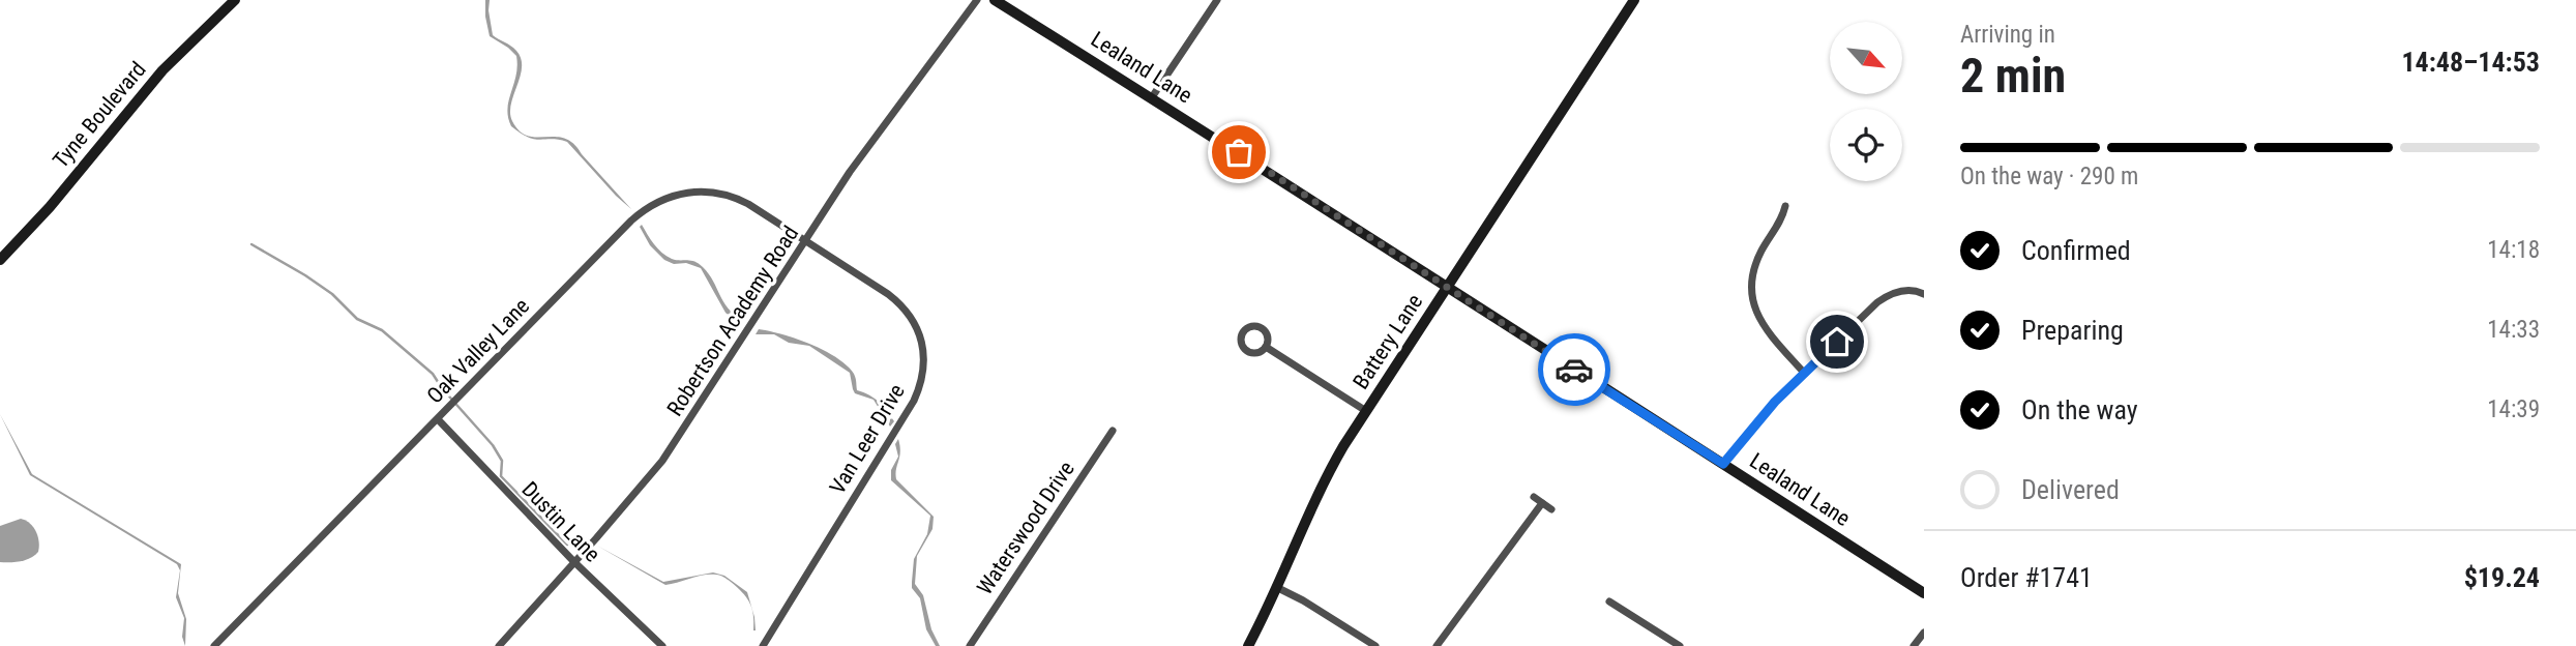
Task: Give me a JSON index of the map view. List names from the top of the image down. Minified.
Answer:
{"streets":{"street":["Lealand Lane","Tyne Boulevard","Robertson Academy Road","Battery Lane","Oak Valley Lane","Van Leer Drive","Dustin Lane","Waterswood Drive"]},"crossings":[["Lealand Lane","Battery Lane"],["Robertson Academy Road","Oak Valley Lane"],["Robertson Academy Road","Van Leer Drive"],["Robertson Academy Road","Dustin Lane"],["Oak Valley Lane","Van Leer Drive"],["Oak Valley Lane","Dustin Lane"]],"north":"bottom right","page":{"heading":["2 min","Arriving in","14:48–14:53"],"panel":["Order #1741","$19.24"],"bar":"On the way · 290 m","list":[["Confirmed","14:18"],["Preparing","14:33"],["On the way","14:39"],"Delivered"]}}
